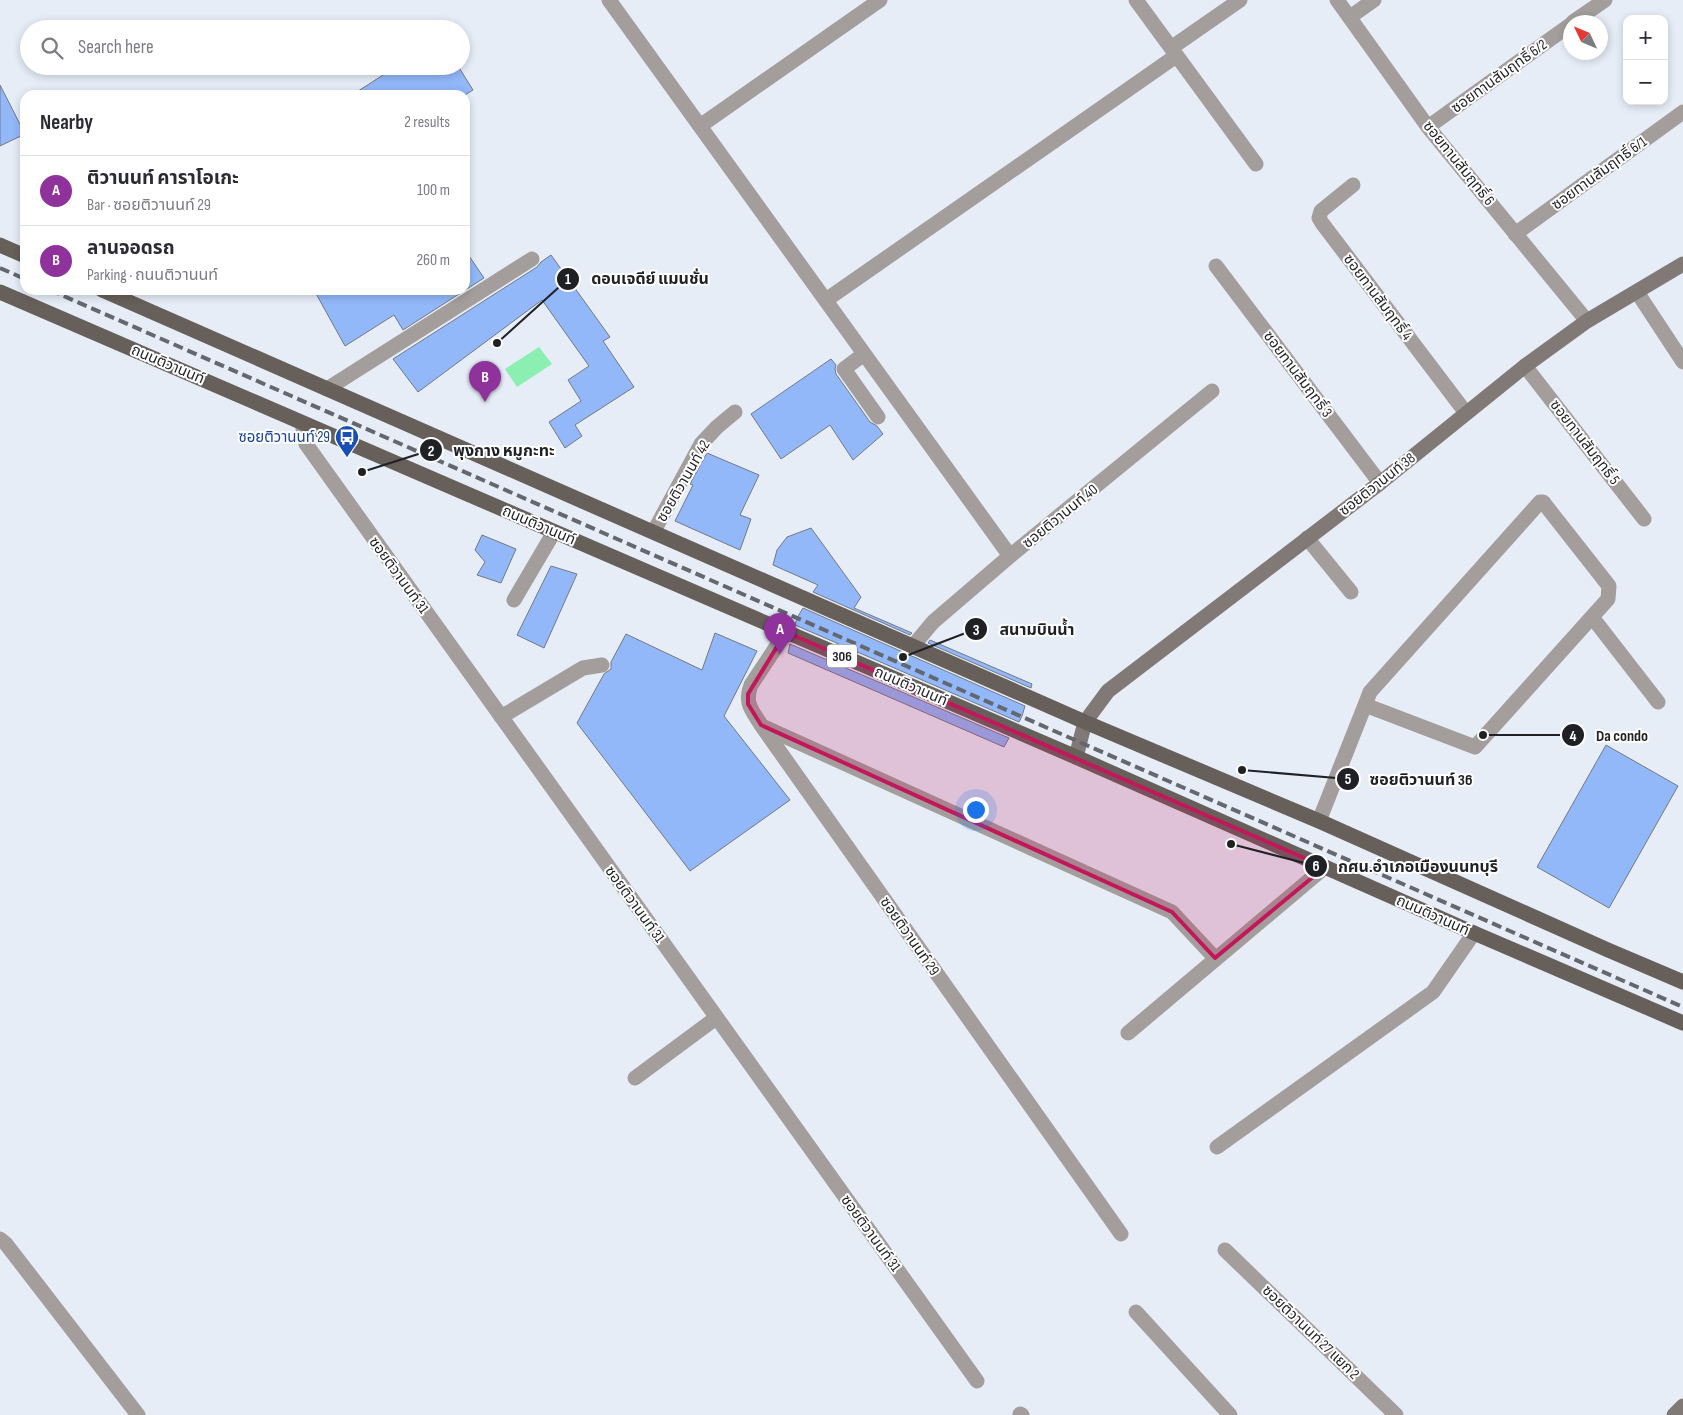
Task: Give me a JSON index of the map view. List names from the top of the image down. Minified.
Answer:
{"streets":{"main road":["ถนนติวานนท์","306"],"street":["ซอยทานสัมฤทธิ์ 6/2","ซอยทานสัมฤทธิ์ 6","ซอยทานสัมฤทธิ์ 6/1","ซอยทานสัมฤทธิ์ 4","ซอยทานสัมฤทธิ์ 3","ซอยทานสัมฤทธิ์ 5","ซอยติวานนท์ 42","ซอยติวานนท์ 38","ซอยติวานนท์ 40","ซอยติวานนท์ 31","ซอยติวานนท์ 29","ซอยติวานนท์ 27 แยก 2"]},"crossings":[["ซอยทานสัมฤทธิ์ 6/2","ซอยทานสัมฤทธิ์ 6"],["ซอยทานสัมฤทธิ์ 6","ซอยทานสัมฤทธิ์ 6/1"],["ซอยทานสัมฤทธิ์ 6","ซอยติวานนท์ 38"],["ซอยทานสัมฤทธิ์ 4","ซอยติวานนท์ 38"],["ถนนติวานนท์","ซอยติวานนท์ 38"],["ถนนติวานนท์","ซอยติวานนท์ 31"],["ถนนติวานนท์","ซอยติวานนท์ 29"],["ซอยทานสัมฤทธิ์ 3","ซอยติวานนท์ 38"],["ซอยทานสัมฤทธิ์ 5","ซอยติวานนท์ 38"],["ซอยติวานนท์ 42","306"],["ซอยติวานนท์ 38","306"],["ซอยติวานนท์ 40","306"]],"places":{"other":["ดอนเจดีย์ แมนชั่น","พุงกาง หมูกะทะ","สนามบินน้ำ","Da condo","ซอยติวานนท์ 36","กศน.อำเภอเมืองนนทบุรี"],"bus stop":["ซอยติวานนท์ 29"]},"north":"top left","page":{"map_buttons":["+","−"],"search":"Search here","heading":["Nearby","2 results"],"list":[{"mark":"A","name":"ติวานนท์ คาราโอเกะ","note":"Bar · ซอยติวานนท์ 29","value":"100 m"},{"mark":"B","name":"ลานจอดรถ","note":"Parking · ถนนติวานนท์","value":"260 m"}],"pins":["B","A"]}}
